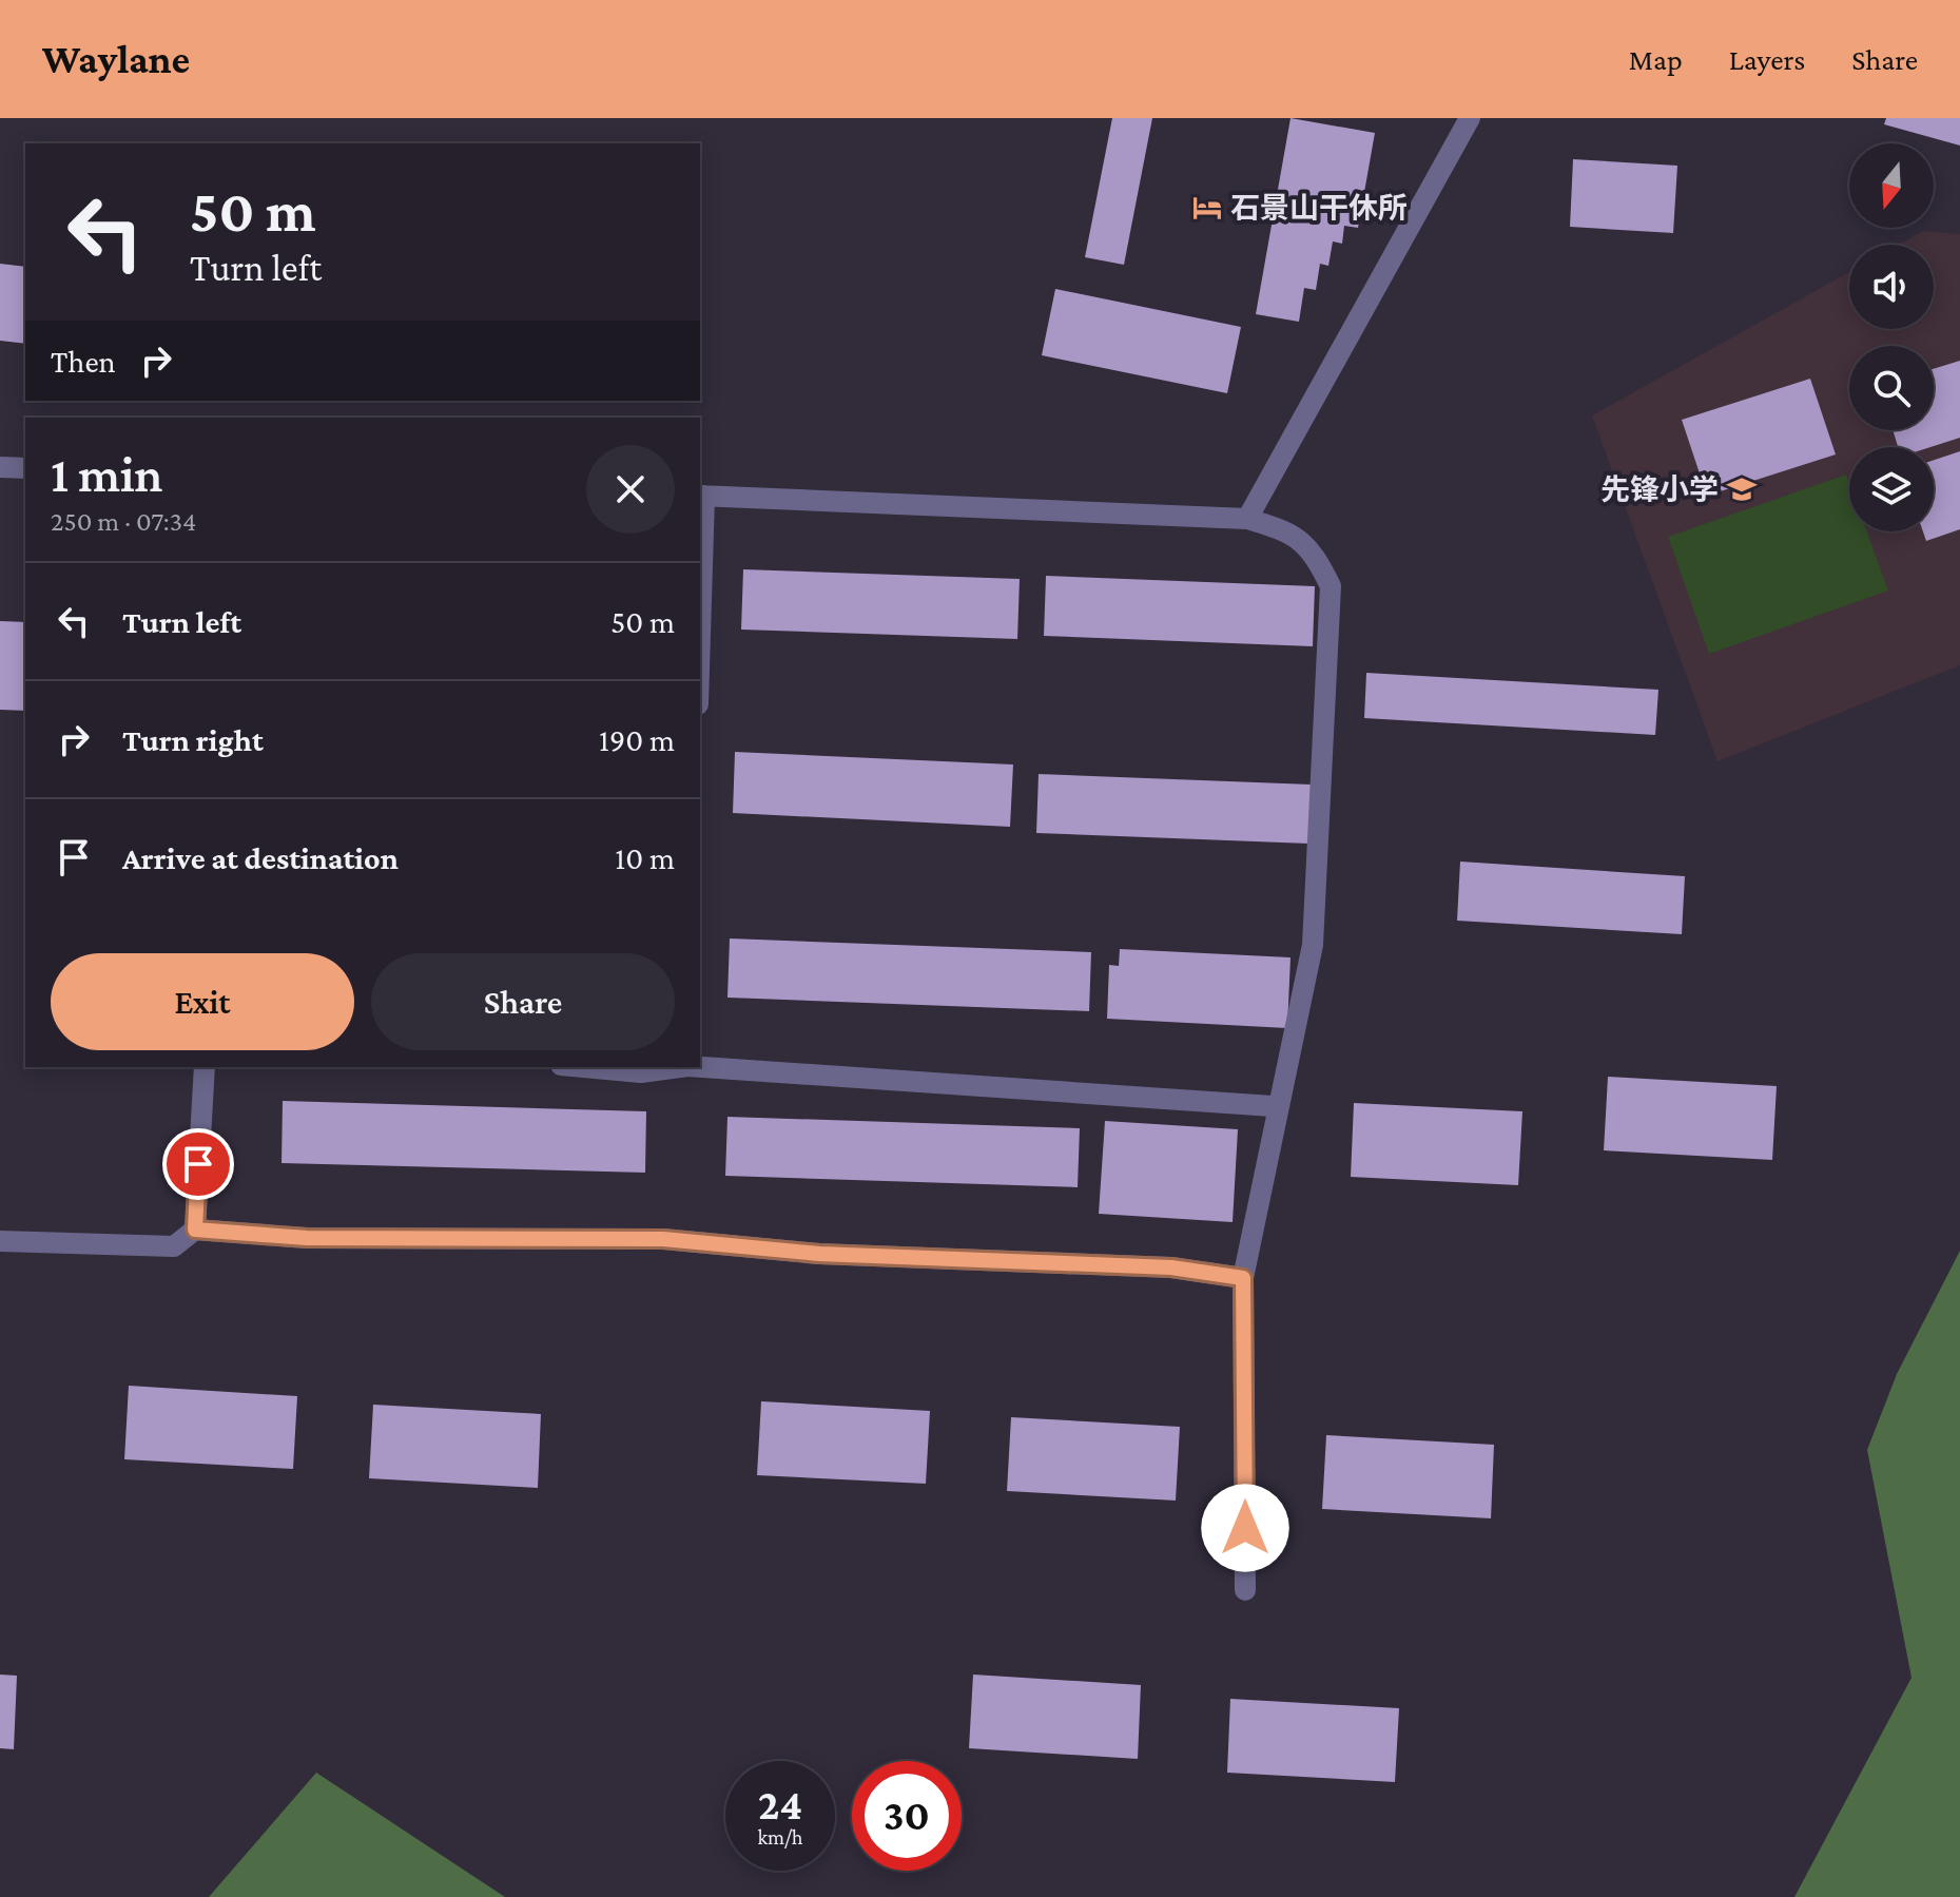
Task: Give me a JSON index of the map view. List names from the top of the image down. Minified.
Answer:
{"places":{"hotel":["石景山干休所"],"school or university":["先锋小学"]},"north":"bottom","page":{"header":"Waylane","nav":["Map","Layers","Share"],"turn":["50 m","Turn left"],"then":"Then","heading":["1 min","250 m · 07:34"],"list":[{"name":"Turn left","value":"50 m"},{"name":"Turn right","value":"190 m"},{"name":"Arrive at destination","value":"10 m"}],"buttons":["Exit","Share"],"speed":"24 km/h","limit":"30"}}
